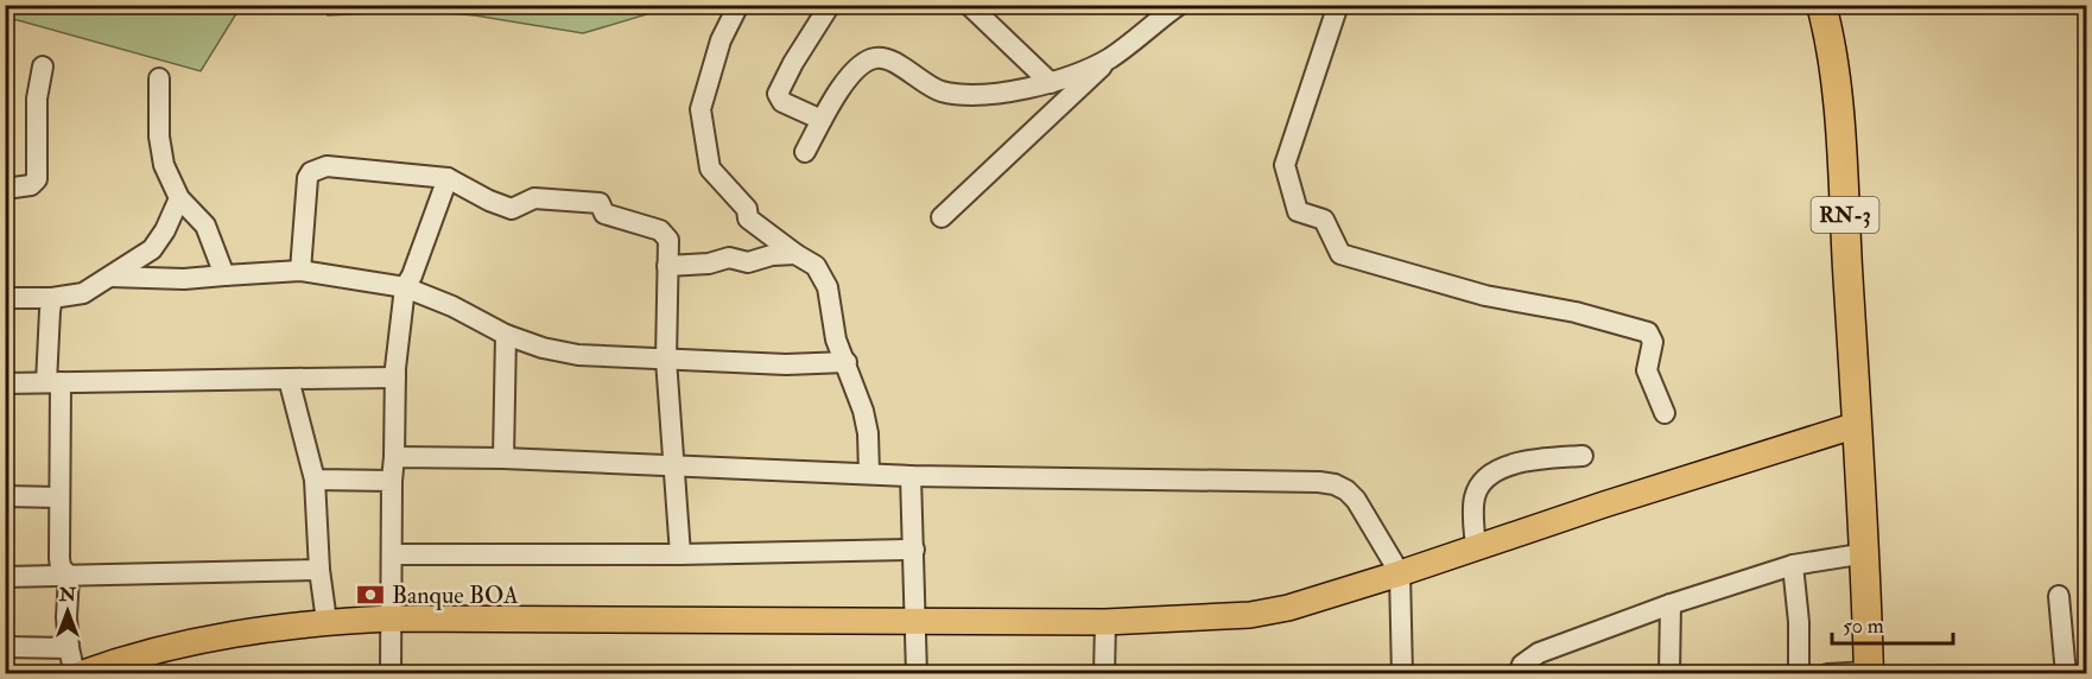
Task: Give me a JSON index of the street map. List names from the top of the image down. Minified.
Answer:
{"streets":{"highway":["RN-3"]},"places":{"bank":["Banque BOA"]},"scale_bar":"50 m","north":"top"}
